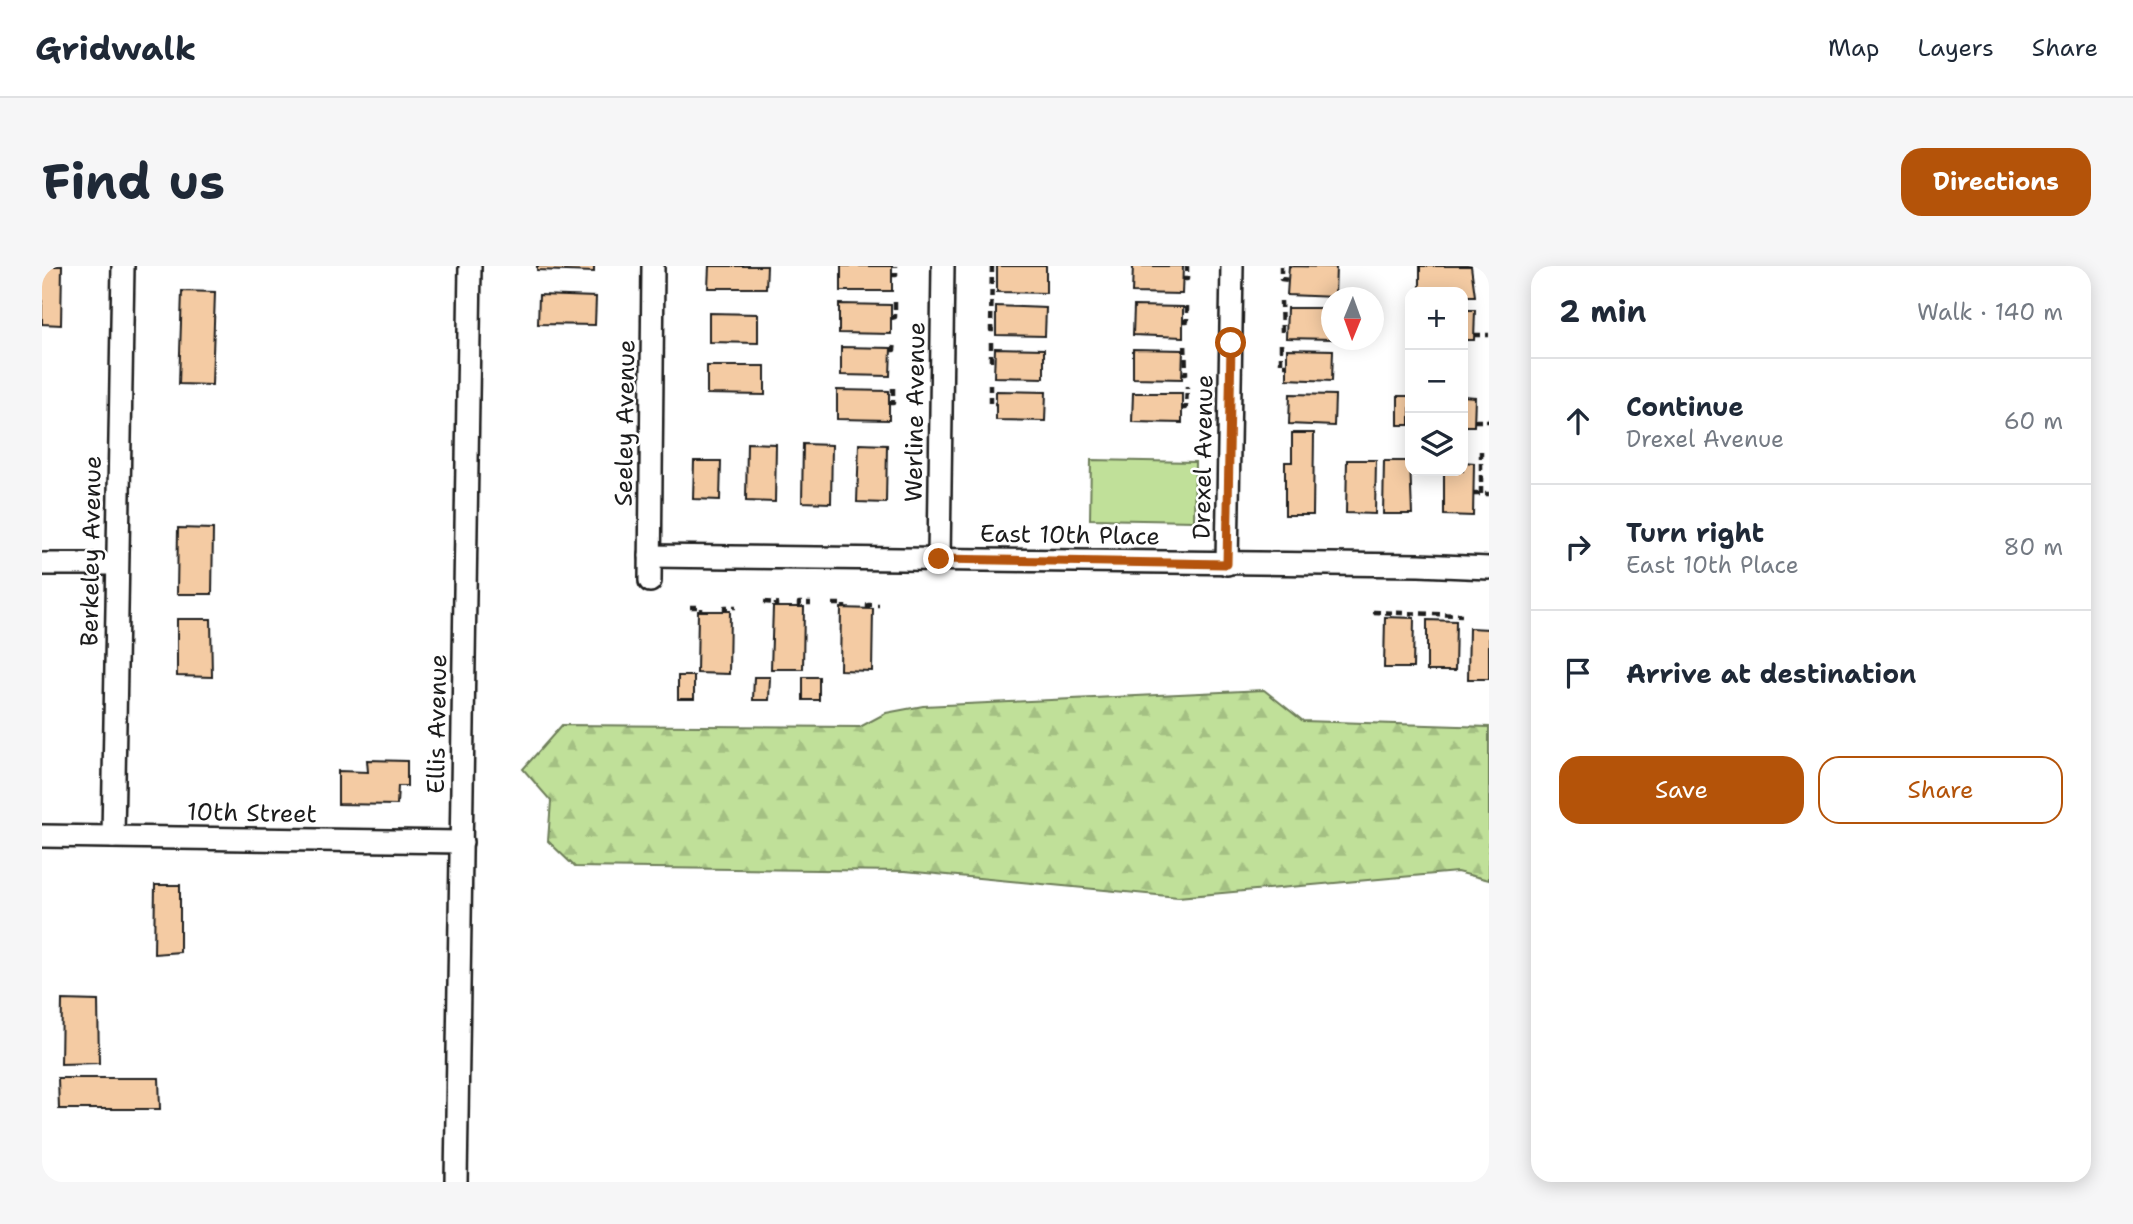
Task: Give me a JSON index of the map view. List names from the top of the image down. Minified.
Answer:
{"streets":{"street":["Werline Avenue","Seeley Avenue","Drexel Avenue","East 10th Place","Berkeley Avenue","Ellis Avenue","10th Street"]},"crossings":[["Werline Avenue","East 10th Place"],["Seeley Avenue","East 10th Place"],["Drexel Avenue","East 10th Place"],["Berkeley Avenue","10th Street"],["Ellis Avenue","10th Street"]],"north":"bottom","page":{"header":"Gridwalk","nav":["Map","Layers","Share"],"buttons":["Directions",["Save","Share"]],"title":"Find us","heading":["2 min","Walk · 140 m"],"map_buttons":["+","−"],"list":[["Continue","Drexel Avenue","60 m"],["Turn right","East 10th Place","80 m"],"Arrive at destination"]}}
